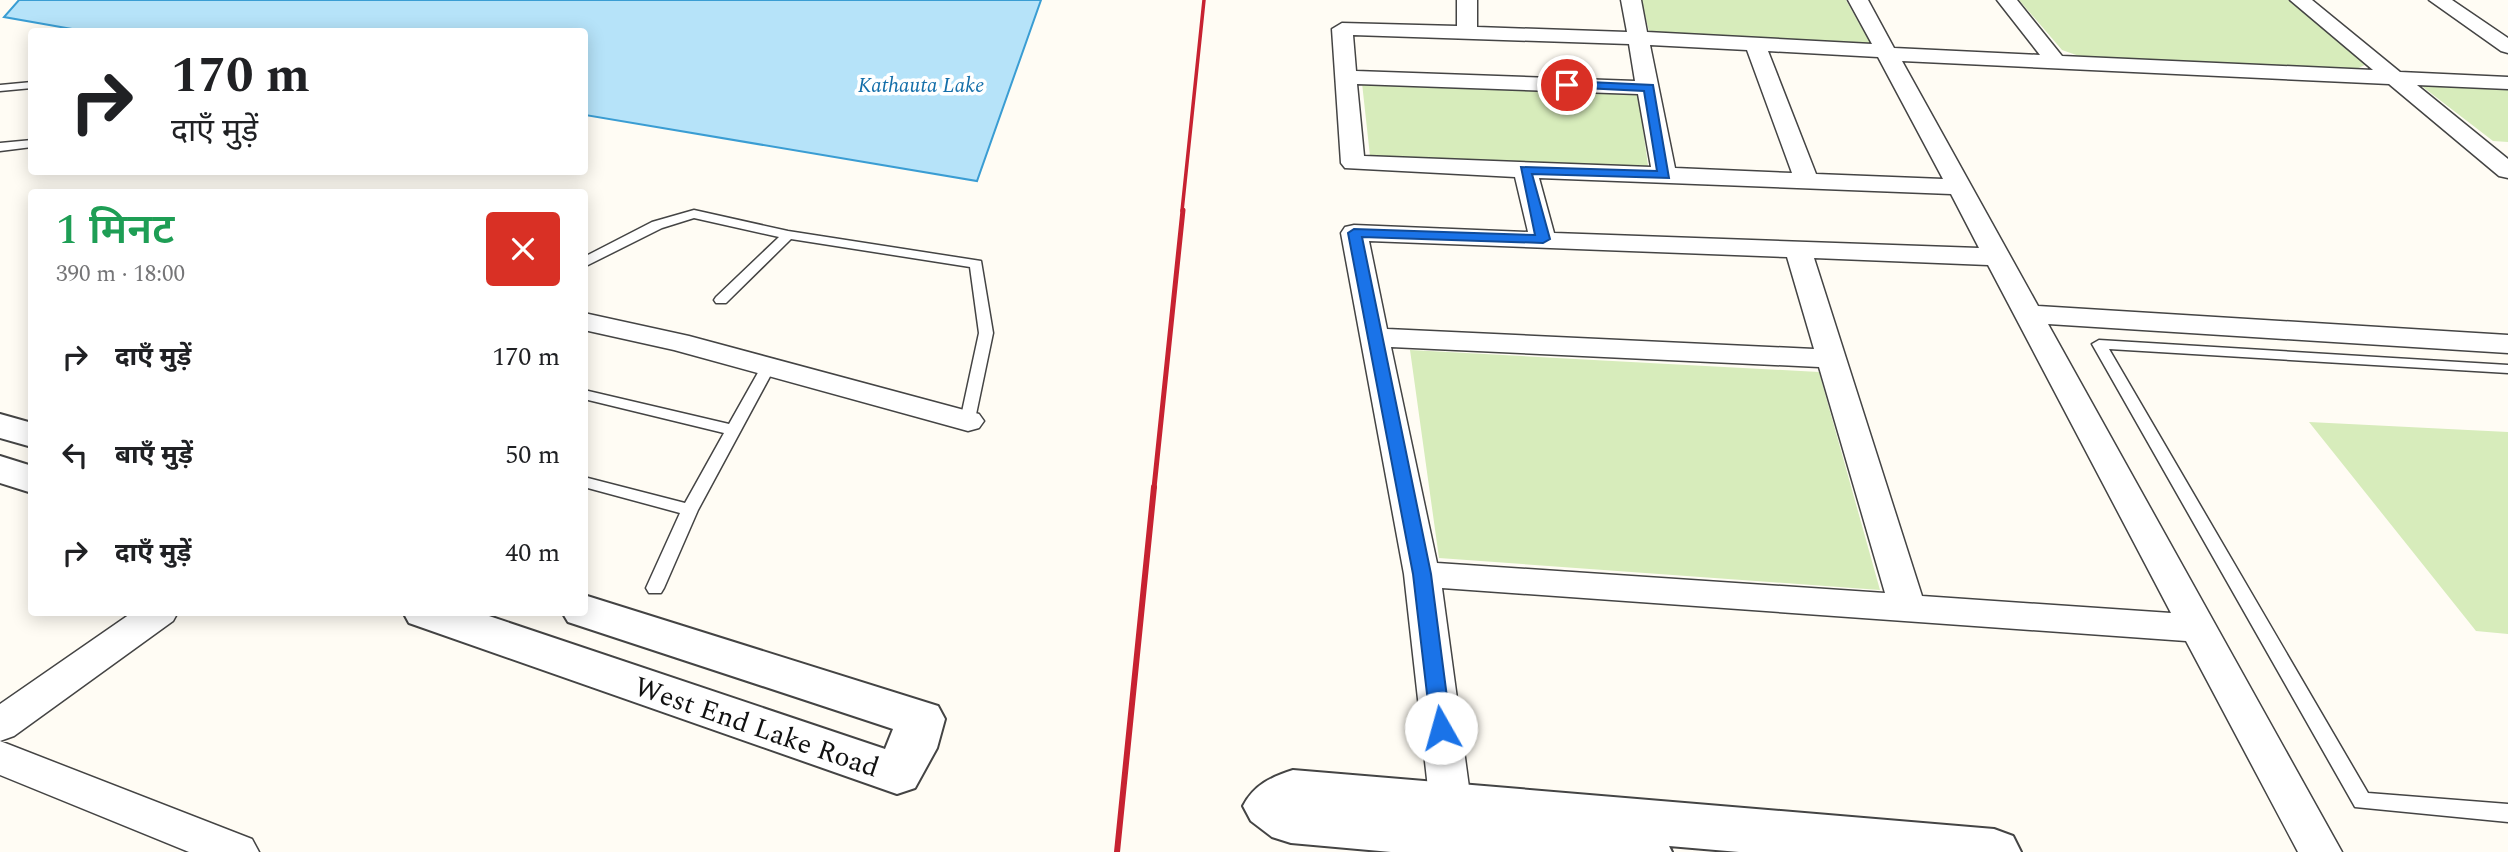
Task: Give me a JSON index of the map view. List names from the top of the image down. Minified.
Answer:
{"streets":{"street":["West End Lake Road"]},"water":["Kathauta Lake"],"page":{"turn":["170 m","दाएँ मुड़ें"],"heading":["1 मिनट","390 m · 18:00"],"list":[{"name":"दाएँ मुड़ें","value":"170 m"},{"name":"बाएँ मुड़ें","value":"50 m"},{"name":"दाएँ मुड़ें","value":"40 m"}]}}
